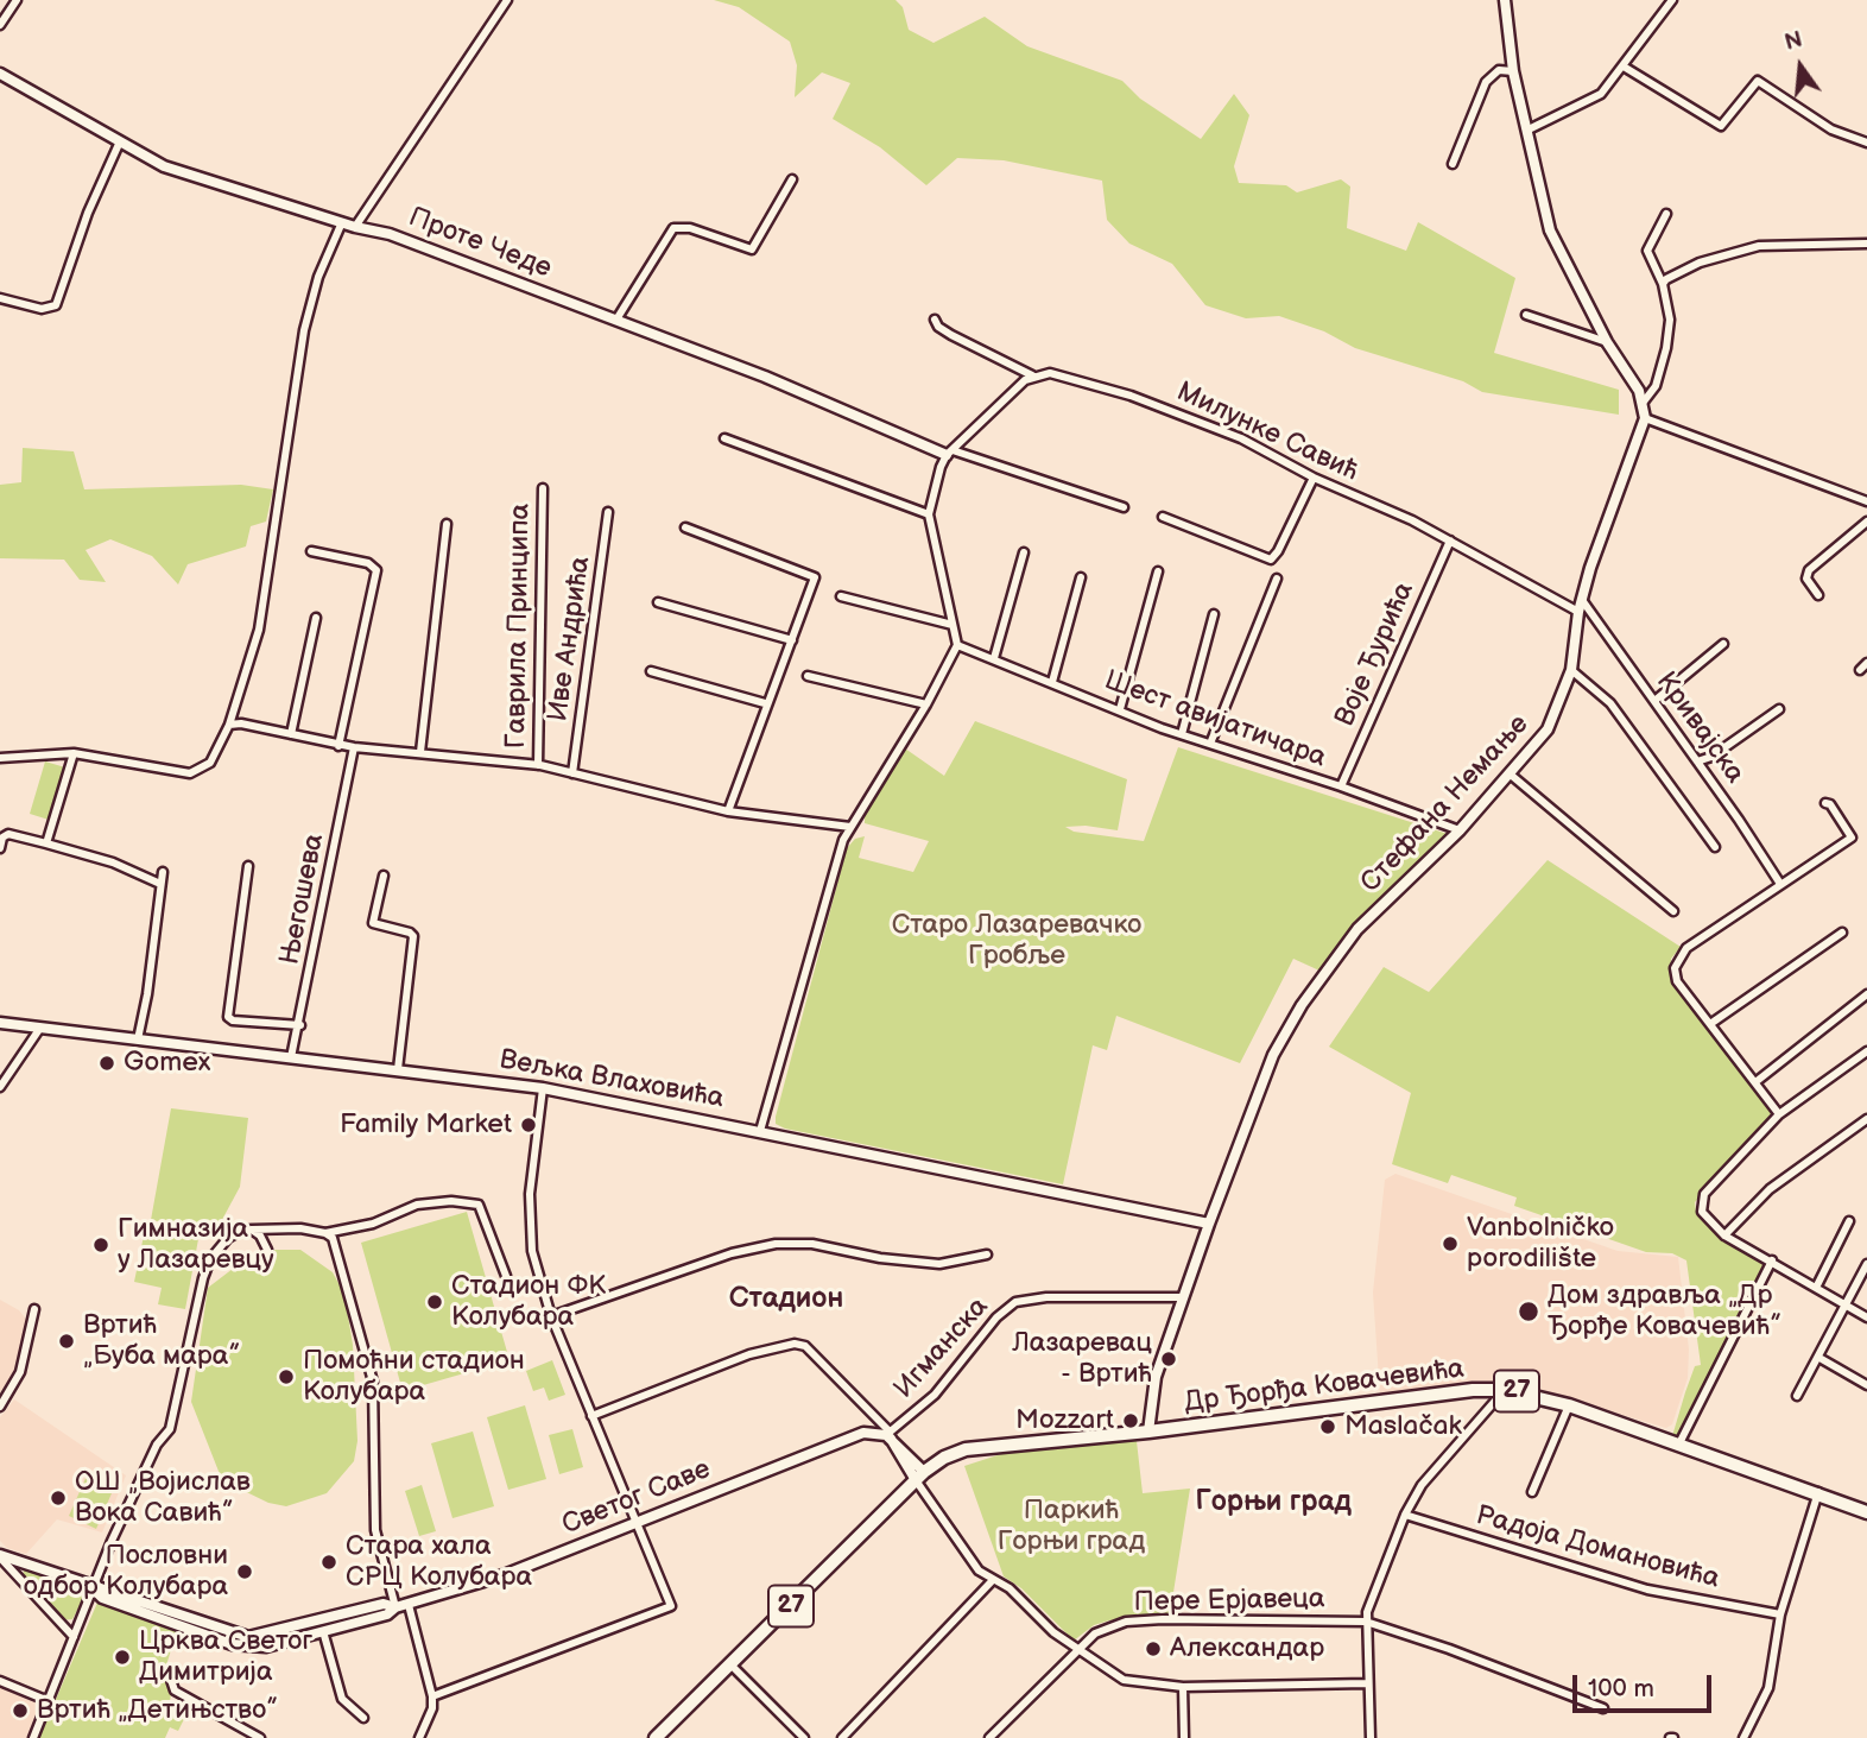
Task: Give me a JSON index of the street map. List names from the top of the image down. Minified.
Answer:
{"streets":{"main road":["Др Ђорђа Ковачевића","27"],"street":["Проте Чеде","Милунке Савић","Гаврила Принципа","Иве Андрића","Воје Ђурића","Шест авијатичара","Кривајска","Стефана Немање","Његошева","Вељка Влаховића","Игманска","Светог Саве","Радоја Домановића","Пере Ерјавеца"]},"crossings":[["Милунке Савић","Воје Ђурића"],["Милунке Савић","Стефана Немање"],["Воје Ђурића","Шест авијатичара"],["Шест авијатичара","Стефана Немање"],["Кривајска","Стефана Немање"],["Стефана Немање","Вељка Влаховића"],["Стефана Немање","Игманска"],["Стефана Немање","Др Ђорђа Ковачевића"],["Његошева","Вељка Влаховића"],["Игманска","Светог Саве"],["Др Ђорђа Ковачевића","27"]],"districts":["Стадион","Горњи град"],"parks":["Старо Лазаревачко Гробље","Паркић Горњи град"],"places":["Gomex","Family Market","Vanbolničko porodilište","Гимназија у Лазаревцу","Стадион ФК Колубара","Дом здравља „Др Ђорђе Ковачевић”","Вртић „Буба мара”","Лазаревац - Вртић","Помоћни стадион Колубара","Mozzart","Maslačak","ОШ „Војислав Вока Савић”","Стара хала СРЦ Колубара","Пословни одбор Колубара","Александар","Црква Светог Димитрија","Вртић „Детињство”"],"scale_bar":"100 m","north":"top"}
